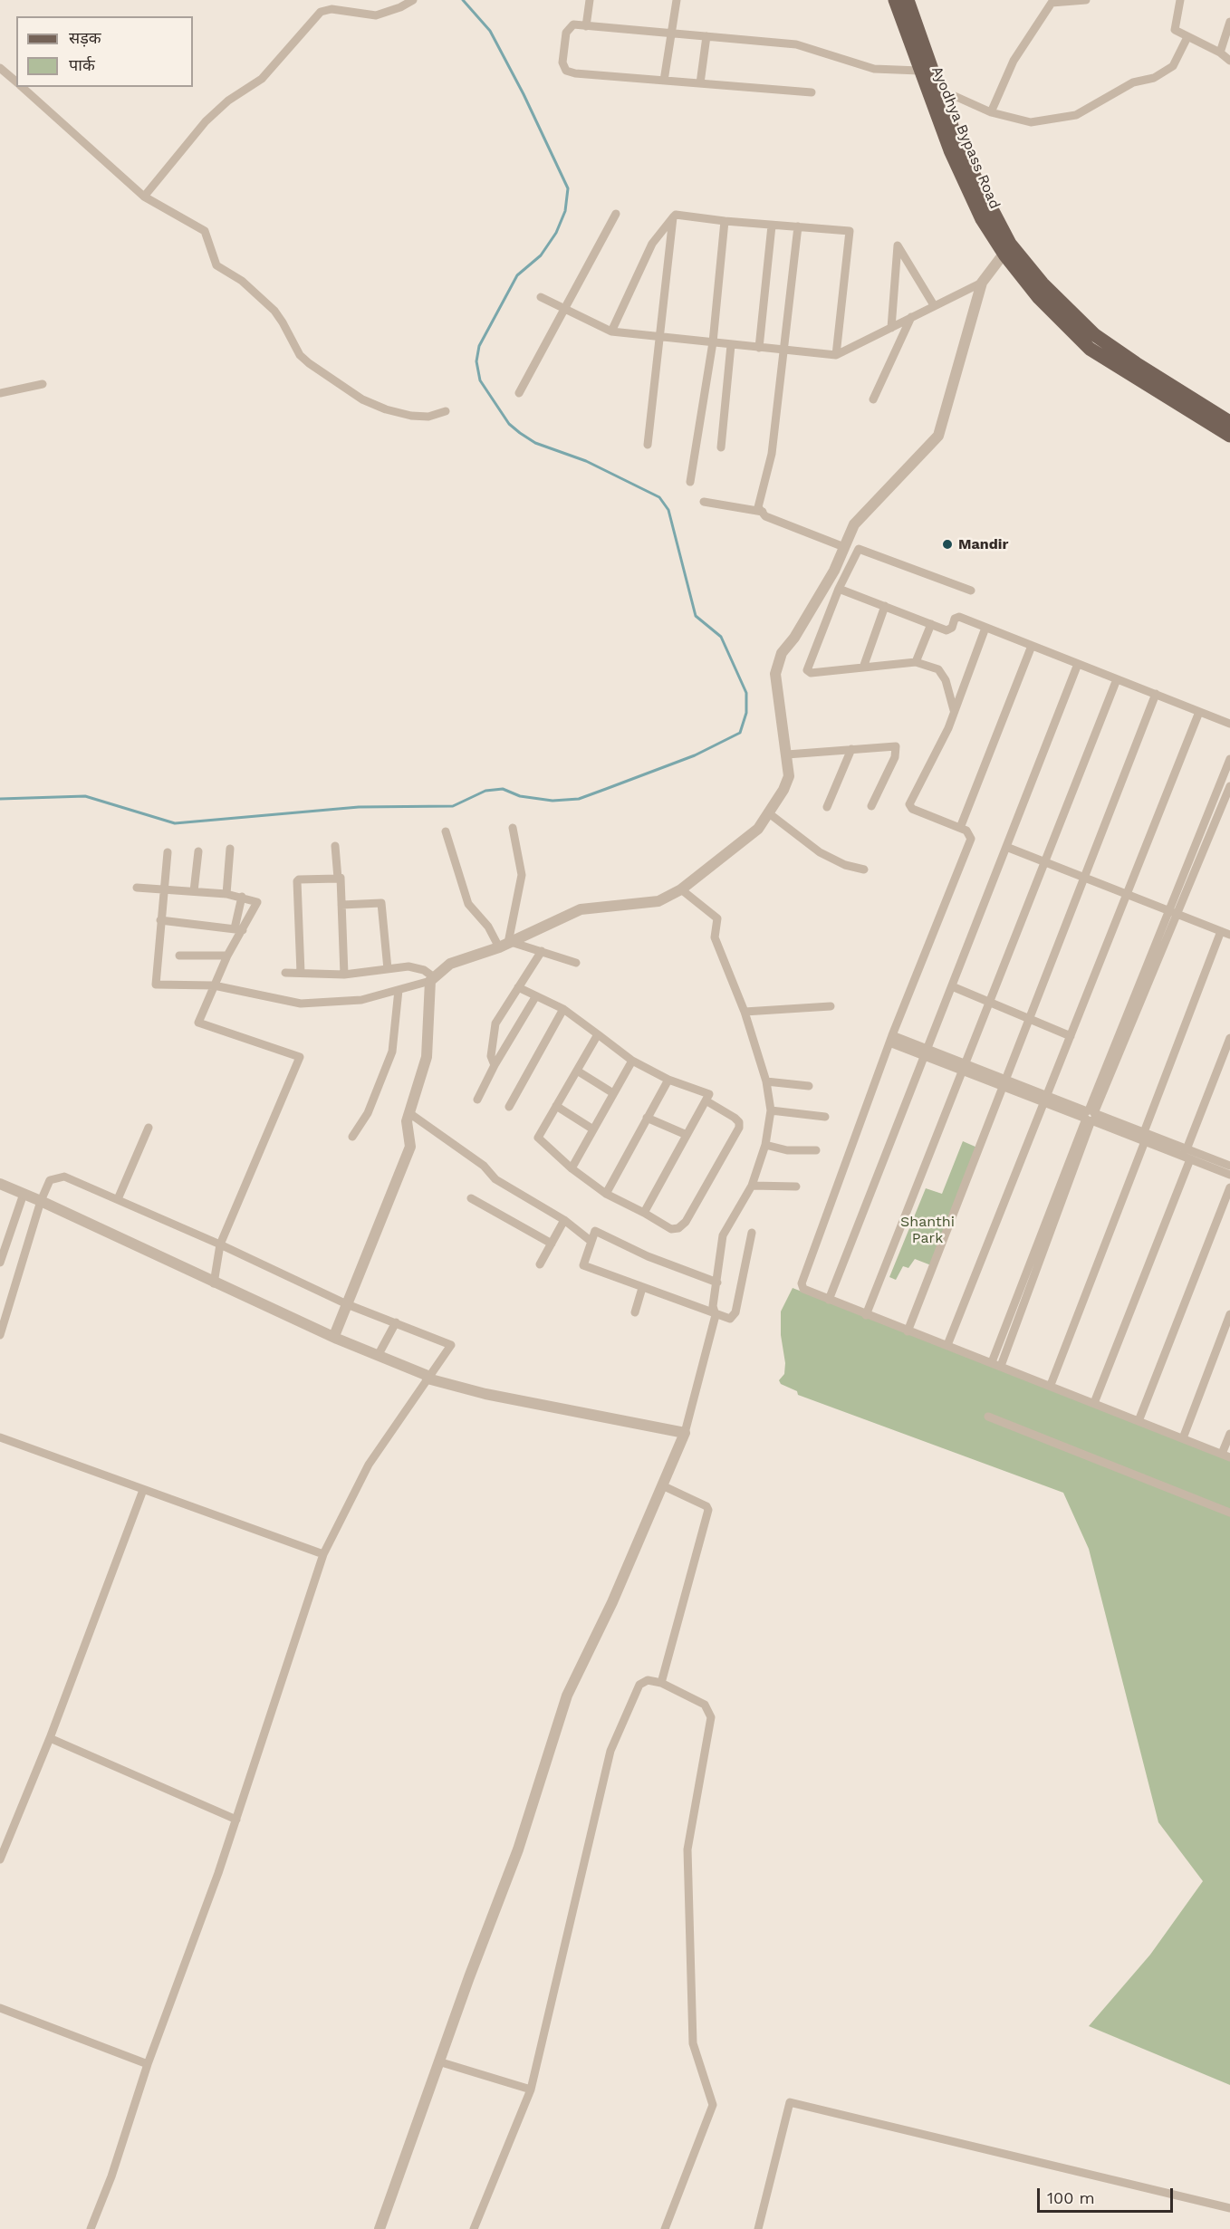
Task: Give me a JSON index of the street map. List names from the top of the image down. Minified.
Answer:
{"streets":{"main road":["Ayodhya Bypass Road"]},"parks":["Shanthi Park"],"places":["Mandir"],"legend":["सड़क","पार्क"],"scale_bar":"100 m"}
